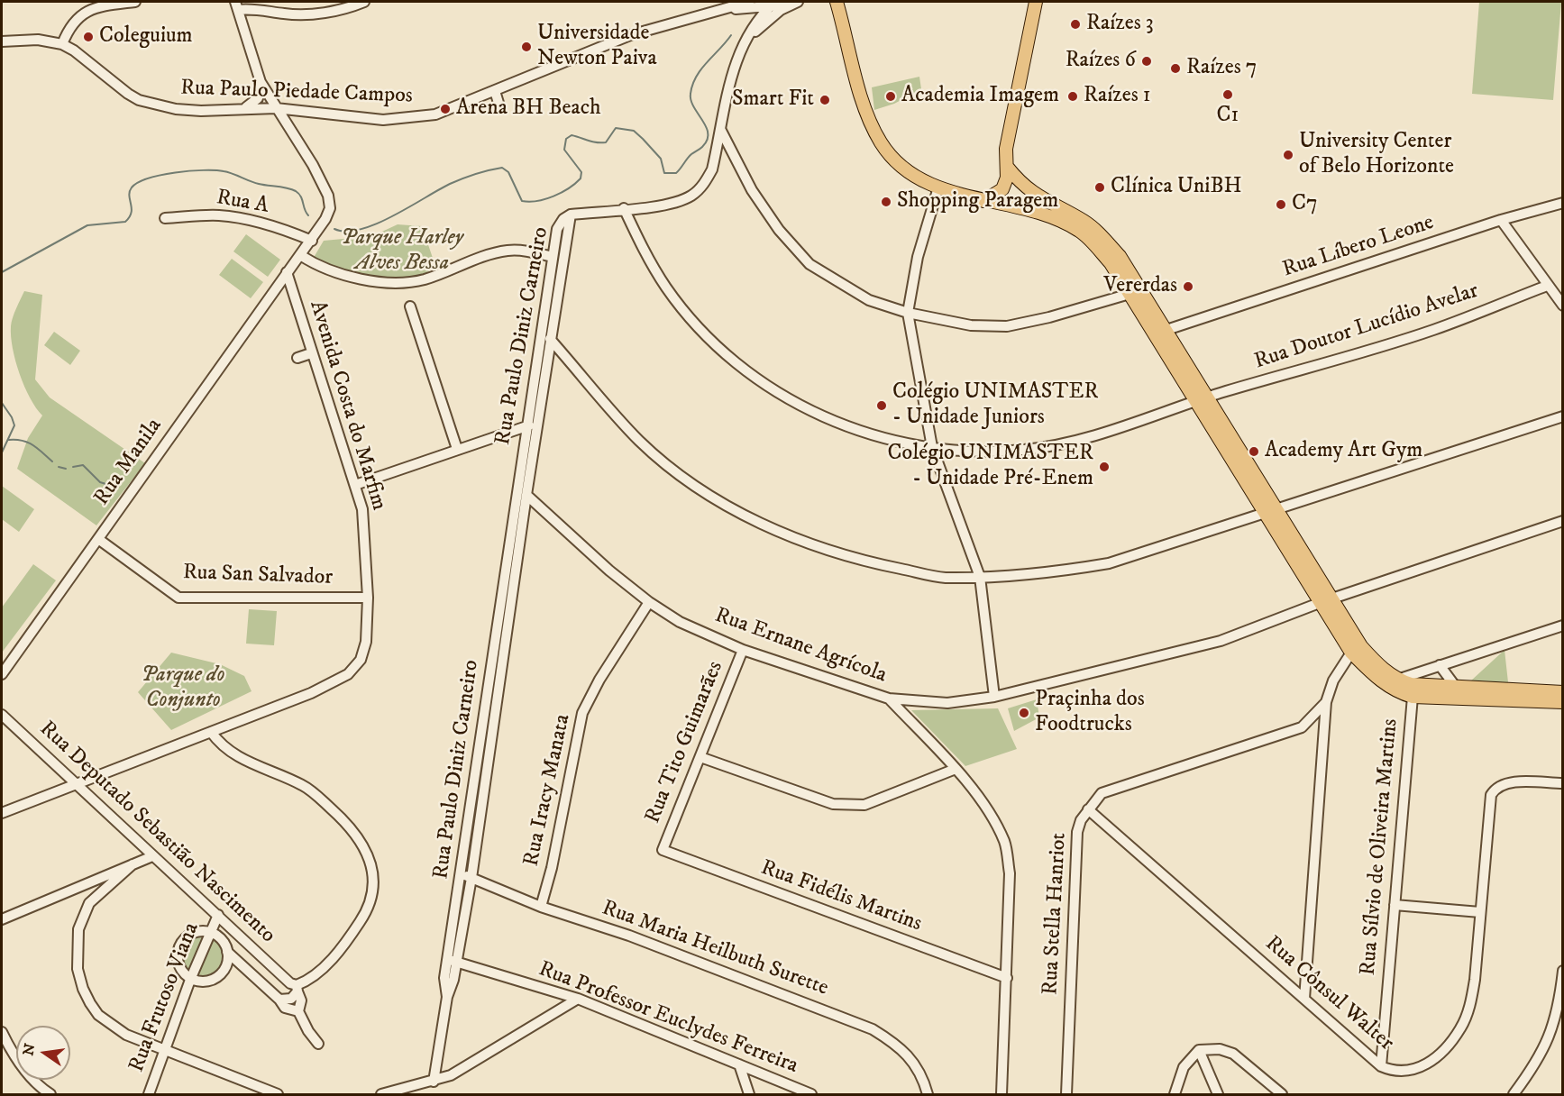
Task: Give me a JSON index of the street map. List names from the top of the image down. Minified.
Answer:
{"streets":{"street":["Rua Paulo Piedade Campos","Rua A","Rua Líbero Leone","Rua Doutor Lucídio Avelar","Rua Paulo Diniz Carneiro","Avenida Costa do Marfim","Rua Manila","Rua San Salvador","Rua Ernane Agrícola","Rua Tito Guimarães","Rua Iracy Manata","Rua Deputado Sebastião Nascimento","Rua Sílvio de Oliveira Martins","Rua Fidélis Martins","Rua Stella Hanriot","Rua Maria Heilbuth Surette","Rua Cônsul Walter","Rua Frutoso Viana","Rua Professor Euclydes Ferreira"]},"crossings":[["Rua Paulo Piedade Campos","Rua Manila"],["Rua A","Rua Manila"],["Rua Paulo Diniz Carneiro","Rua Ernane Agrícola"],["Rua Paulo Diniz Carneiro","Rua Maria Heilbuth Surette"],["Rua Paulo Diniz Carneiro","Rua Professor Euclydes Ferreira"],["Avenida Costa do Marfim","Rua Manila"],["Avenida Costa do Marfim","Rua San Salvador"],["Avenida Costa do Marfim","Rua Deputado Sebastião Nascimento"],["Rua Manila","Rua San Salvador"],["Rua Ernane Agrícola","Rua Tito Guimarães"],["Rua Ernane Agrícola","Rua Iracy Manata"],["Rua Tito Guimarães","Rua Fidélis Martins"],["Rua Iracy Manata","Rua Maria Heilbuth Surette"],["Rua Deputado Sebastião Nascimento","Rua Frutoso Viana"],["Rua Sílvio de Oliveira Martins","Rua Cônsul Walter"],["Rua Stella Hanriot","Rua Cônsul Walter"]],"parks":["Parque Harley Alves Bessa","Parque do Conjunto"],"places":["Raízes 3","Coleguium","Universidade Newton Paiva","Raízes 6","Raízes 7","C1","Academia Imagem","Raízes 1","Smart Fit","Arena BH Beach","University Center of Belo Horizonte","Clínica UniBH","Shopping Paragem","C7","Vererdas","Colégio UNIMASTER - Unidade Juniors","Academy Art Gym","Colégio UNIMASTER - Unidade Pré-Enem","Praçinha dos Foodtrucks"],"north":"left"}
